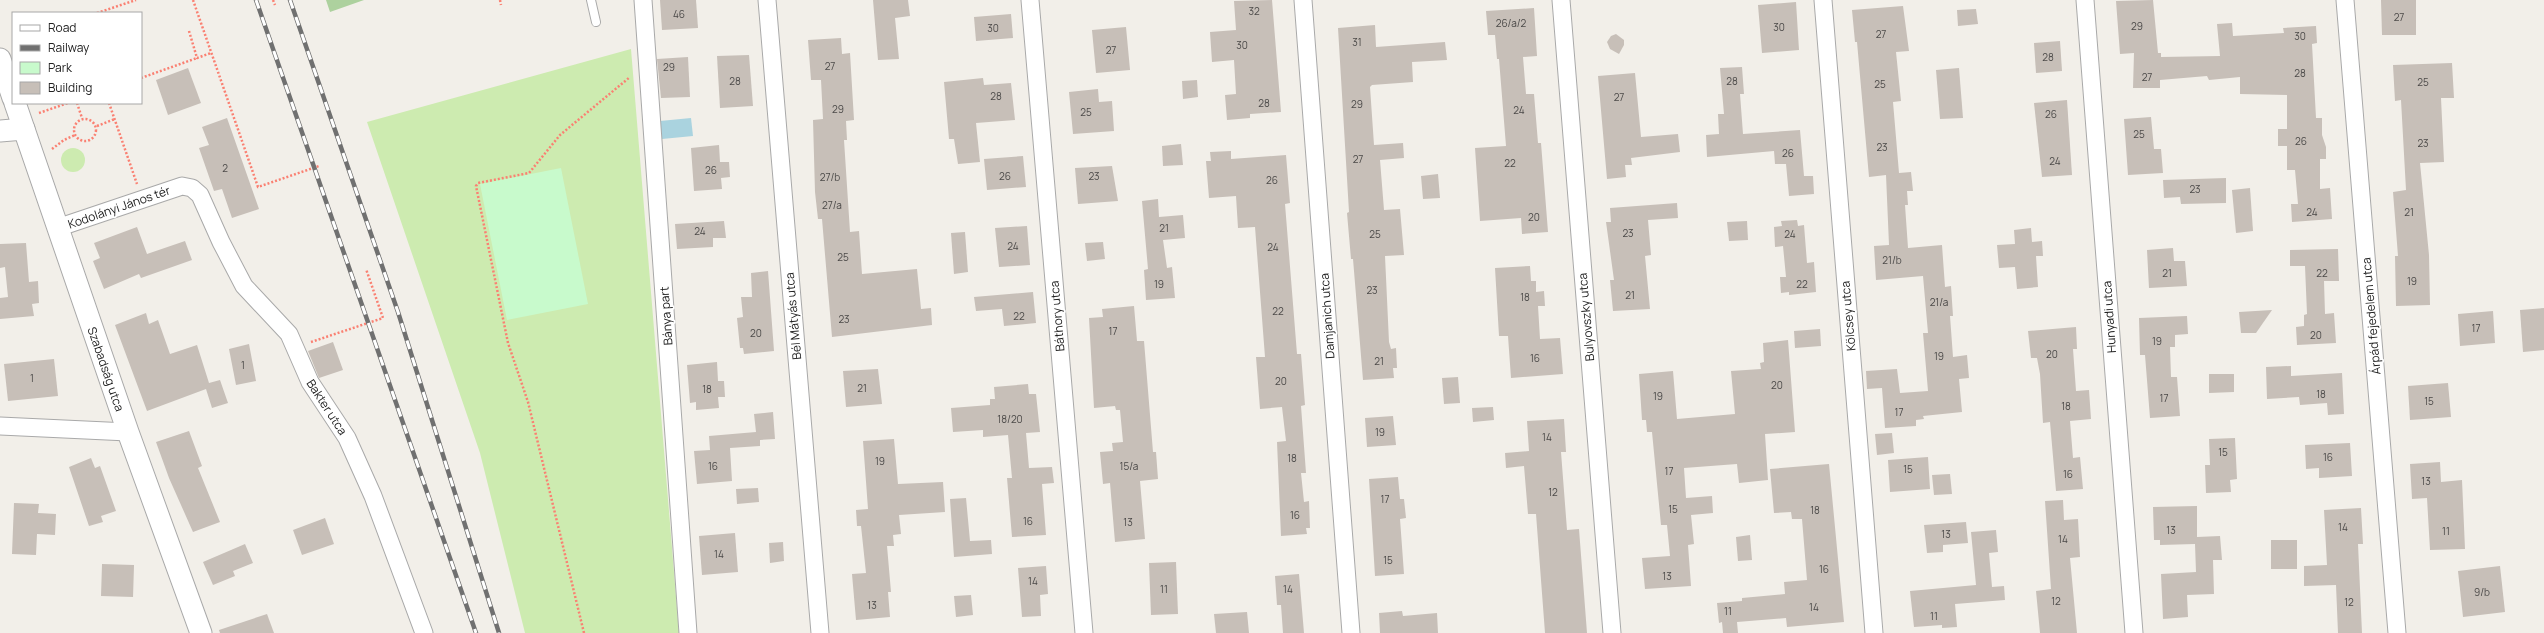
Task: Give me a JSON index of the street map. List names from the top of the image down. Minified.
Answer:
{"streets":{"street":["Kodolányi János tér","Bánya part","Bél Mátyás utca","Báthory utca","Damjanich utca","Kölcsey utca","Árpád fejedelem utca","Bulyovszky utca","Hunyadi utca","Szabadság utca","Bakter utca"]},"crossings":[["Kodolányi János tér","Szabadság utca"],["Kodolányi János tér","Bakter utca"]],"house_numbers":["32","46","27","26/a/2","29","30","30","27","30","31","30","27","28","27","29","28","27","28","28","25","25","28","27","28","29","29","24","25","26","25","26","23","23","26","27","24","22","2","26","26","23","27/b","26","23","27/a","24","21","20","21","24","23","25","24","24","24","25","21/b","21","22","19","19","22","23","21","18","21/a","22","22","23","17","17","20","20","19","20","19","16","21","1","1","20","20","21","18","18","19","17","15","18","17","18/20","19","14","15","16","18","19","16","15/a","15","17","16","13","12","17","15","18","16","16","13","14","13","11","13","14","14","15","16","13","14","11","14","9/b","12","12","13","14","11","11"],"legend":["Road","Railway","Park","Building"]}
